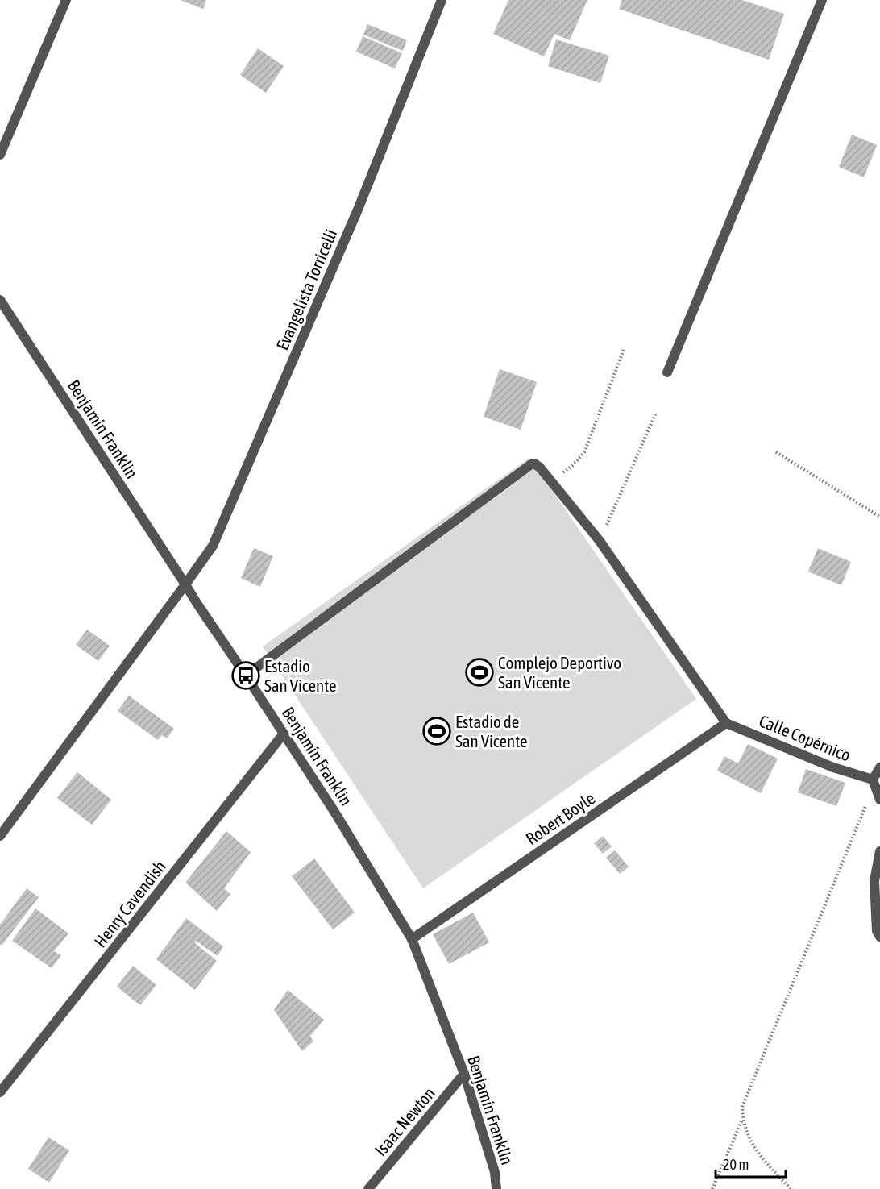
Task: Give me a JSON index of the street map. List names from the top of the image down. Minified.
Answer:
{"streets":{"street":["Evangelista Torricelli","Benjamín Franklin","Calle Copérnico","Robert Boyle","Henry Cavendish","Isaac Newton"]},"crossings":[["Evangelista Torricelli","Benjamín Franklin"],["Benjamín Franklin","Robert Boyle"],["Benjamín Franklin","Henry Cavendish"],["Benjamín Franklin","Isaac Newton"],["Calle Copérnico","Robert Boyle"]],"places":{"sports":["Complejo Deportivo San Vicente","Estadio de San Vicente"],"bus stop":["Estadio San Vicente"]},"scale_bar":"20 m"}
